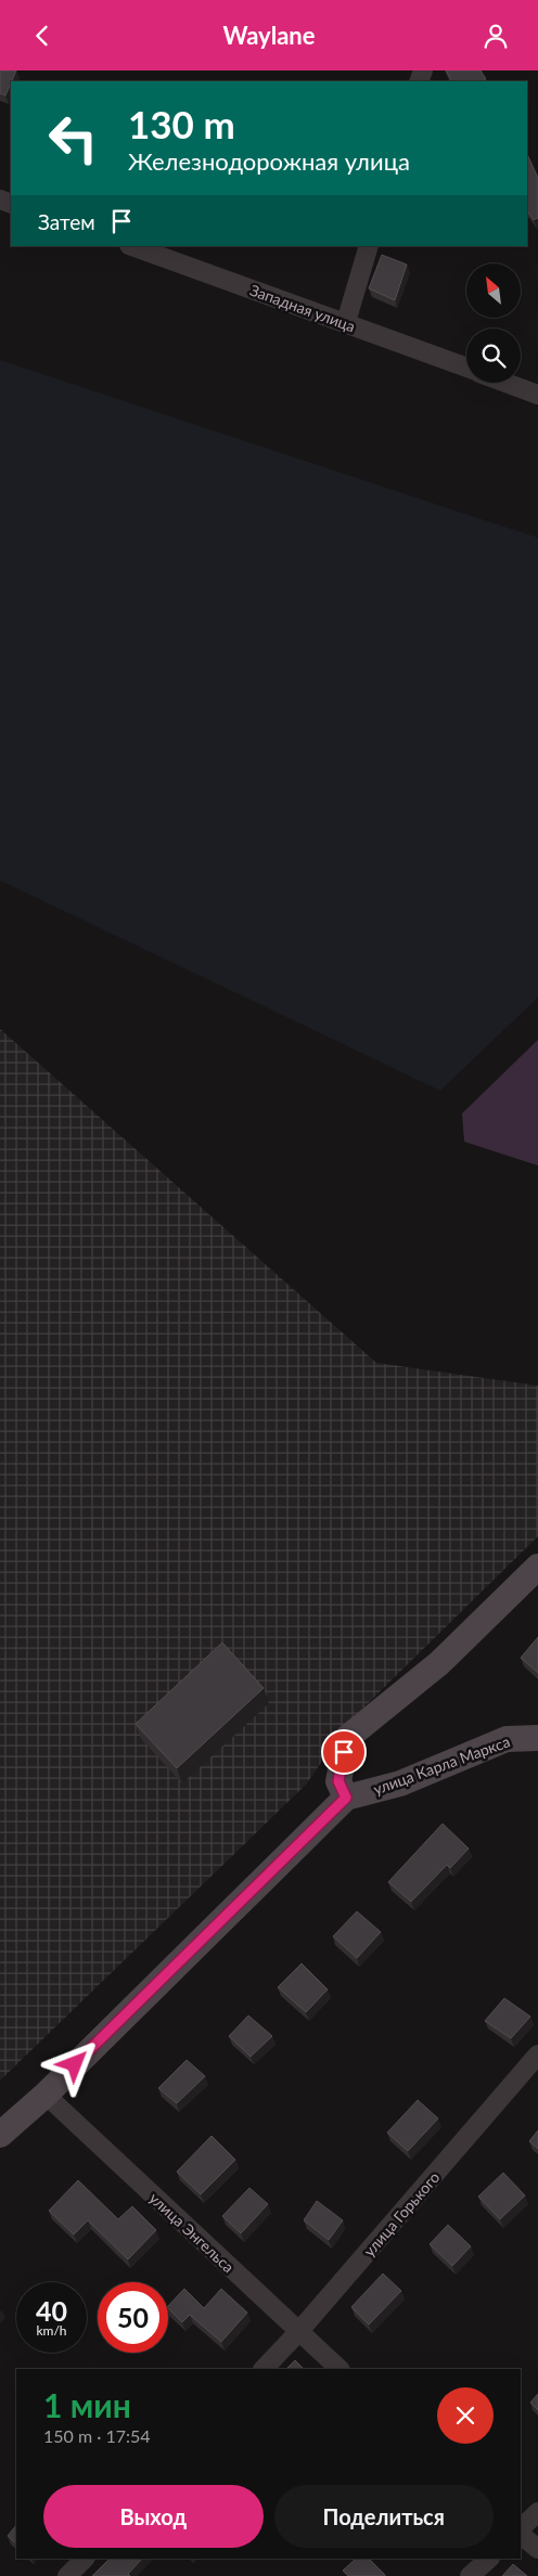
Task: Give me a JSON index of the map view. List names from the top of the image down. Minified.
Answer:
{"streets":{"main road":["улица Карла Маркса"],"street":["Западная улица","улица Горького","улица Энгельса"]},"crossings":[["улица Горького","улица Энгельса"]],"north":"top left","page":{"header":"Waylane","turn":["130 m","Железнодорожная улица"],"then":"Затем","speed":"40 km/h","limit":"50","heading":["1 мин","150 m · 17:54"],"buttons":["Выход","Поделиться"]}}
